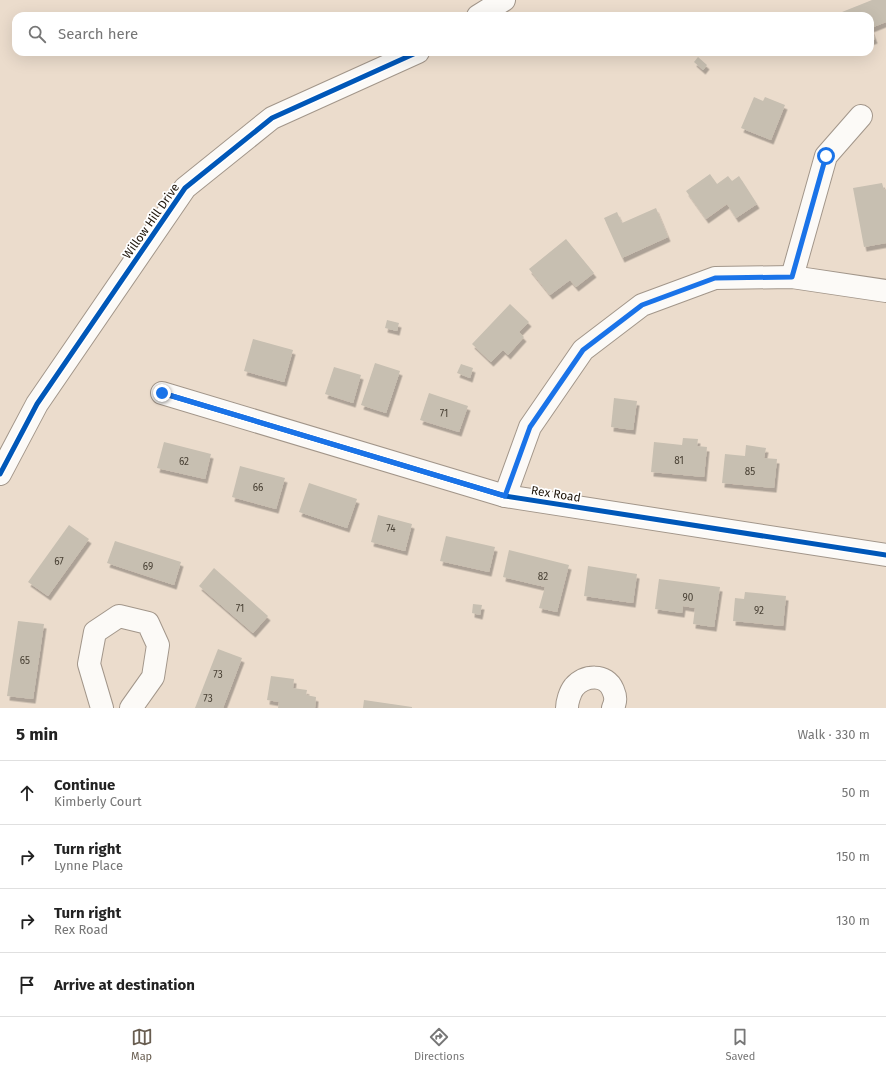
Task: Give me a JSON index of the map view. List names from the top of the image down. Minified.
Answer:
{"streets":{"street":["Willow Hill Drive","Rex Road"]},"house_numbers":["71","81","62","85","66","74","67","69","82","90","71","92","65","73","73"],"page":{"search":"Search here","heading":["5 min","Walk · 330 m"],"list":[["Continue","Kimberly Court","50 m"],["Turn right","Lynne Place","150 m"],["Turn right","Rex Road","130 m"],"Arrive at destination"],"nav":["Map","Directions","Saved"]}}
